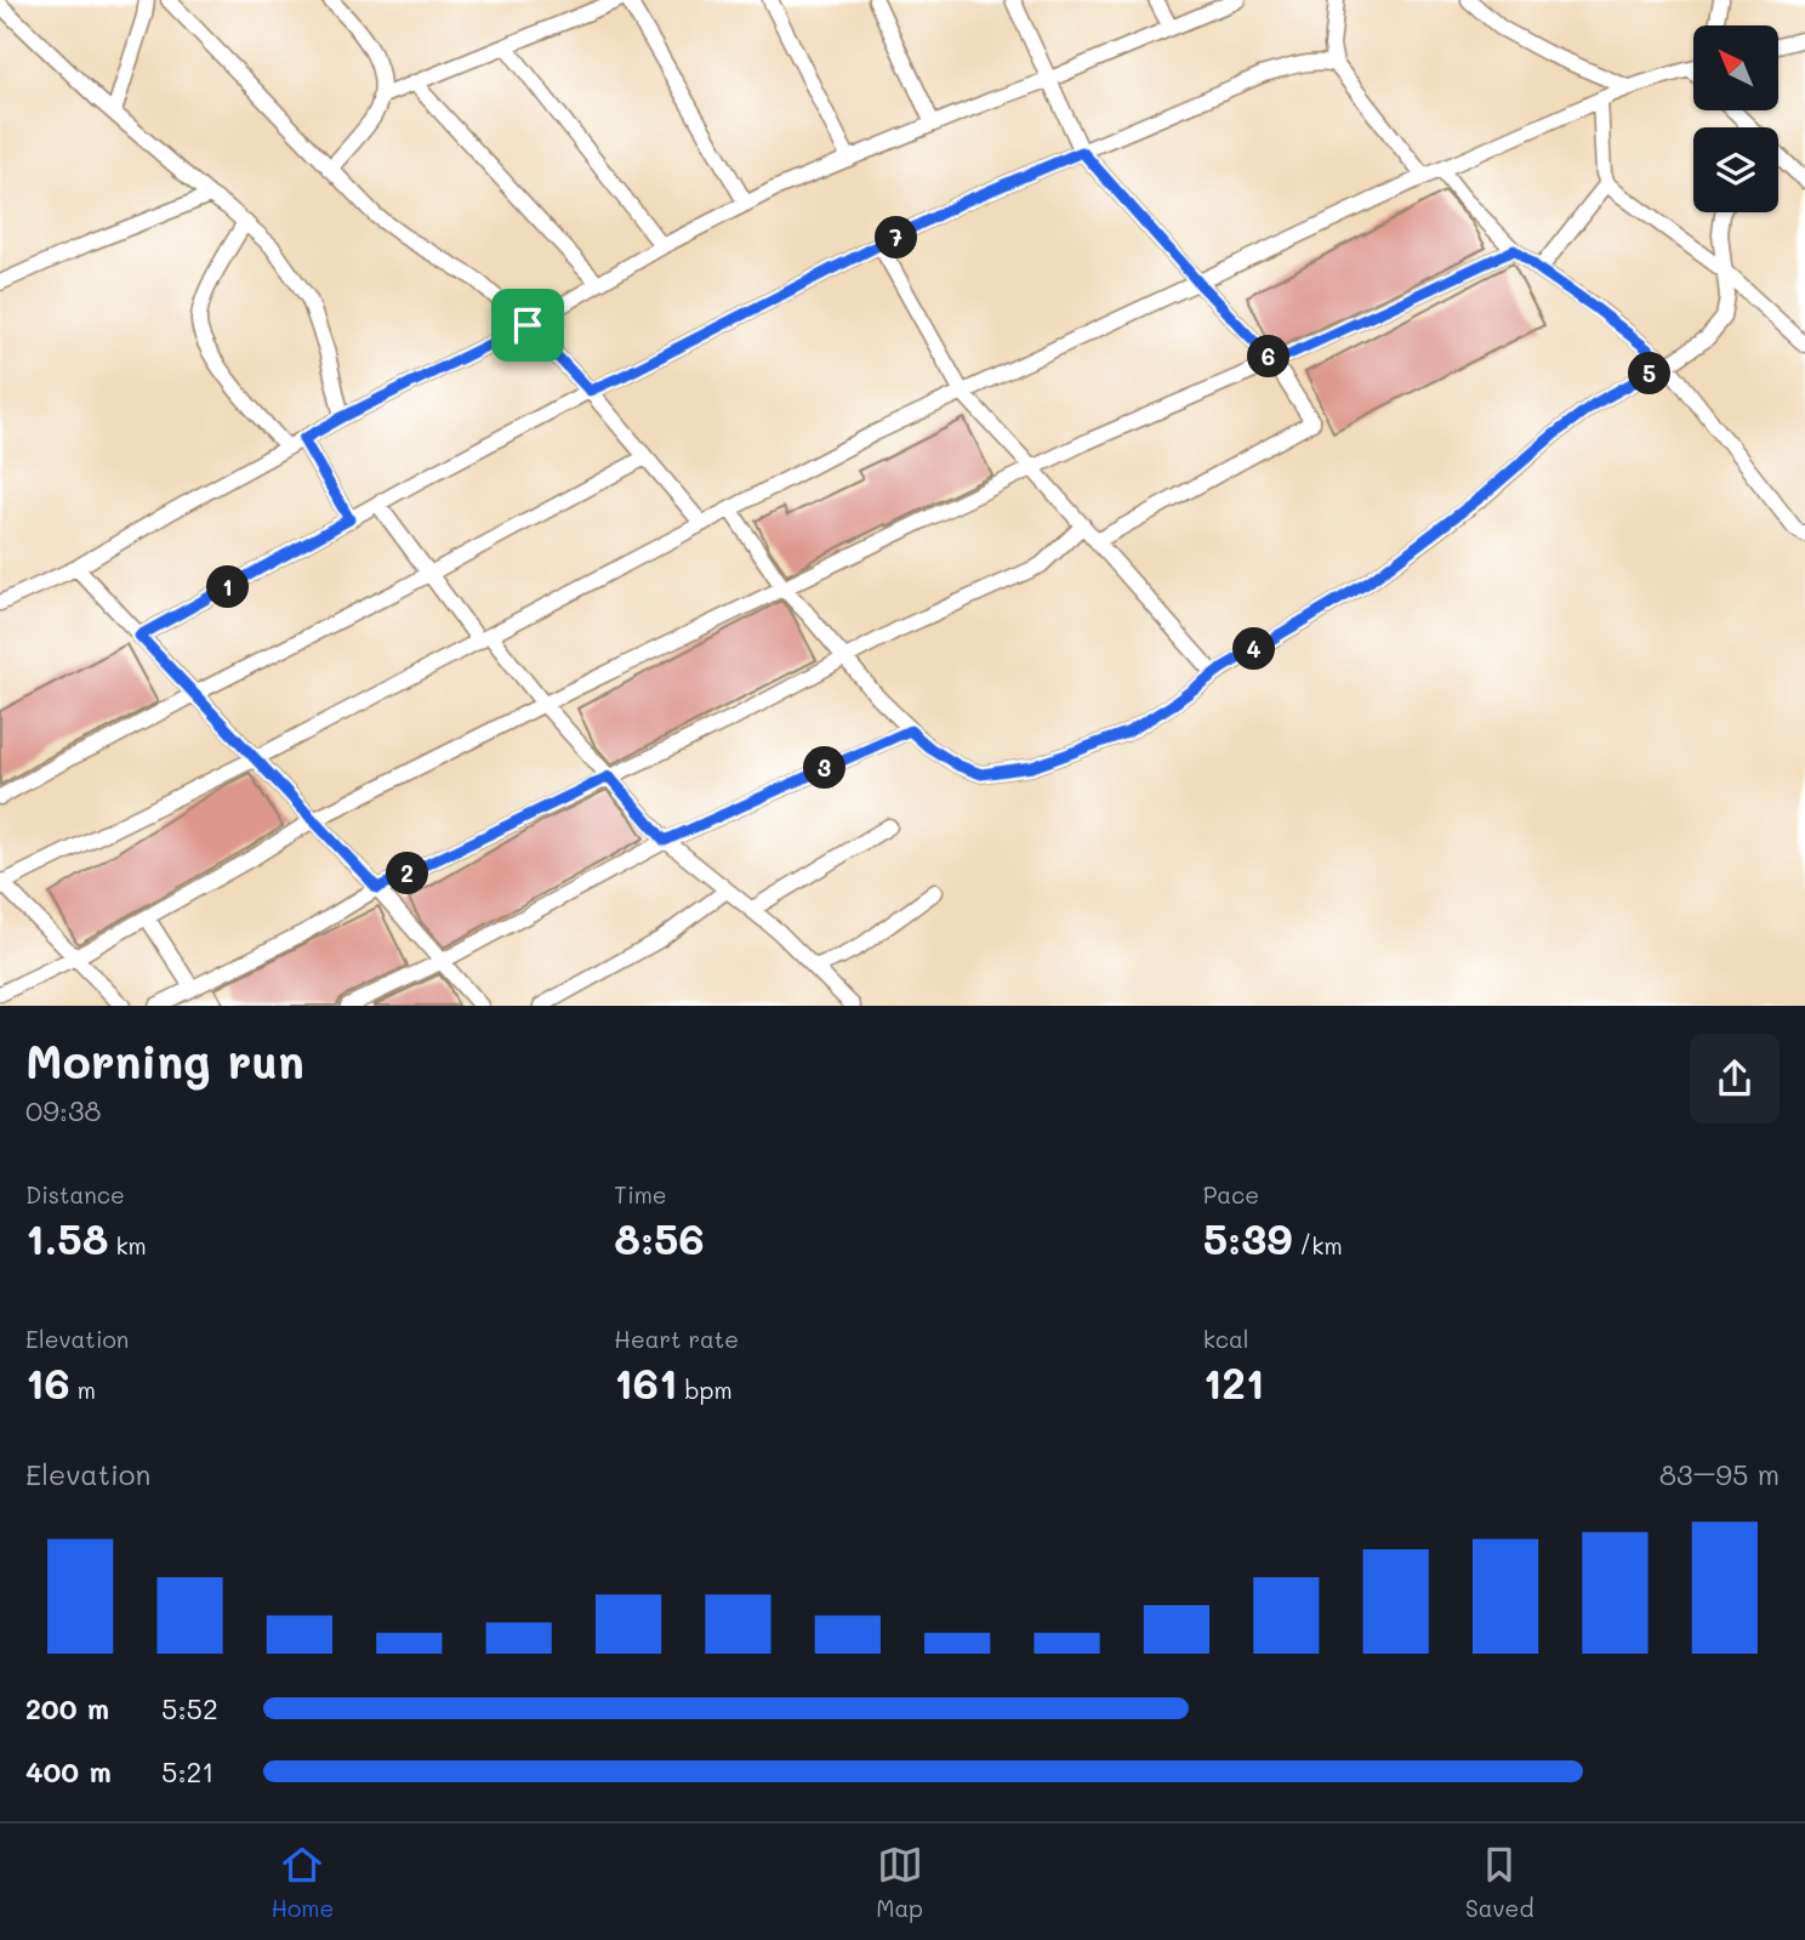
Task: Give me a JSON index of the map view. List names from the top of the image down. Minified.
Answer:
{"north":"top left","page":{"pins":["7","6","5","1","4","3","2"],"heading":["Morning run","09:38"],"stats":[["Distance","1.58 km"],["Time","8:56"],["Pace","5:39 /km"],["Elevation","16 m"],["Heart rate","161 bpm"],["kcal","121"]],"chart":["Elevation","83–95 m"],"list":[{"name":"200 m","note":"5:52"},{"name":"400 m","note":"5:21"}],"tabs":["Home","Map","Saved"]}}
